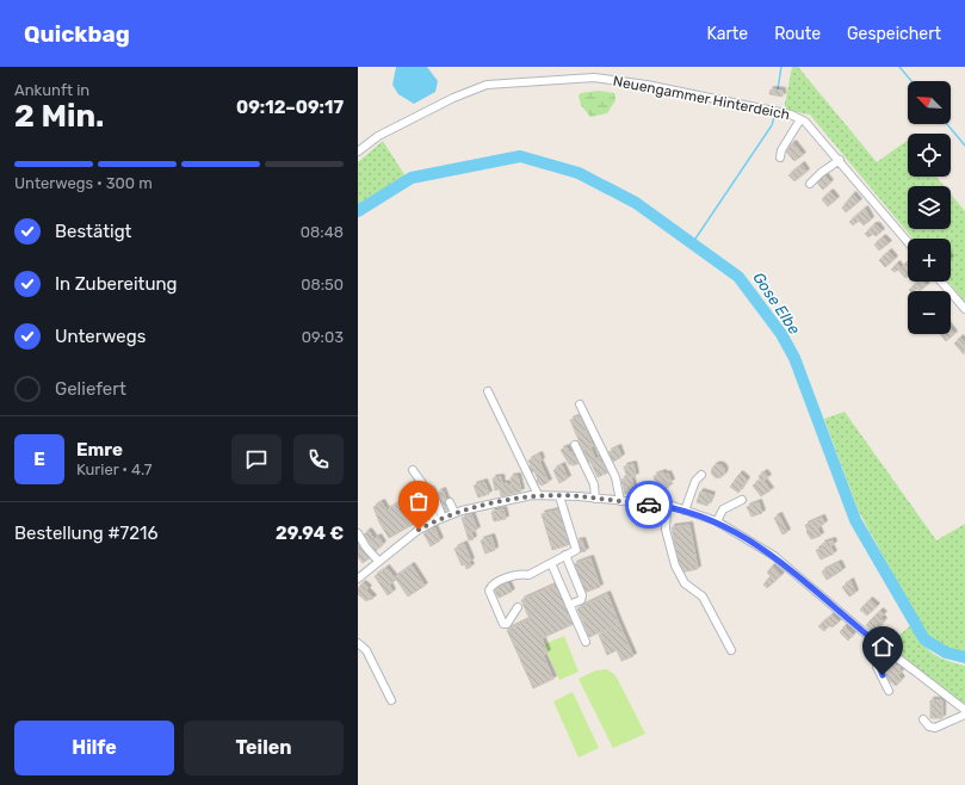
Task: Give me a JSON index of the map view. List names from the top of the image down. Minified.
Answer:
{"streets":{"street":["Neuengammer Hinterdeich"]},"water":["Gose Elbe"],"north":"top left","page":{"header":"Quickbag","nav":["Karte","Route","Gespeichert"],"heading":["2 Min.","Ankunft in","09:12–09:17"],"panel":["Emre","Kurier · 4.7","Bestellung #7216","29.94 €"],"map_buttons":["+","−"],"bar":"Unterwegs · 300 m","list":[["Bestätigt","08:48"],["In Zubereitung","08:50"],["Unterwegs","09:03"],"Geliefert"],"round":"E","buttons":["Hilfe","Teilen"]}}
